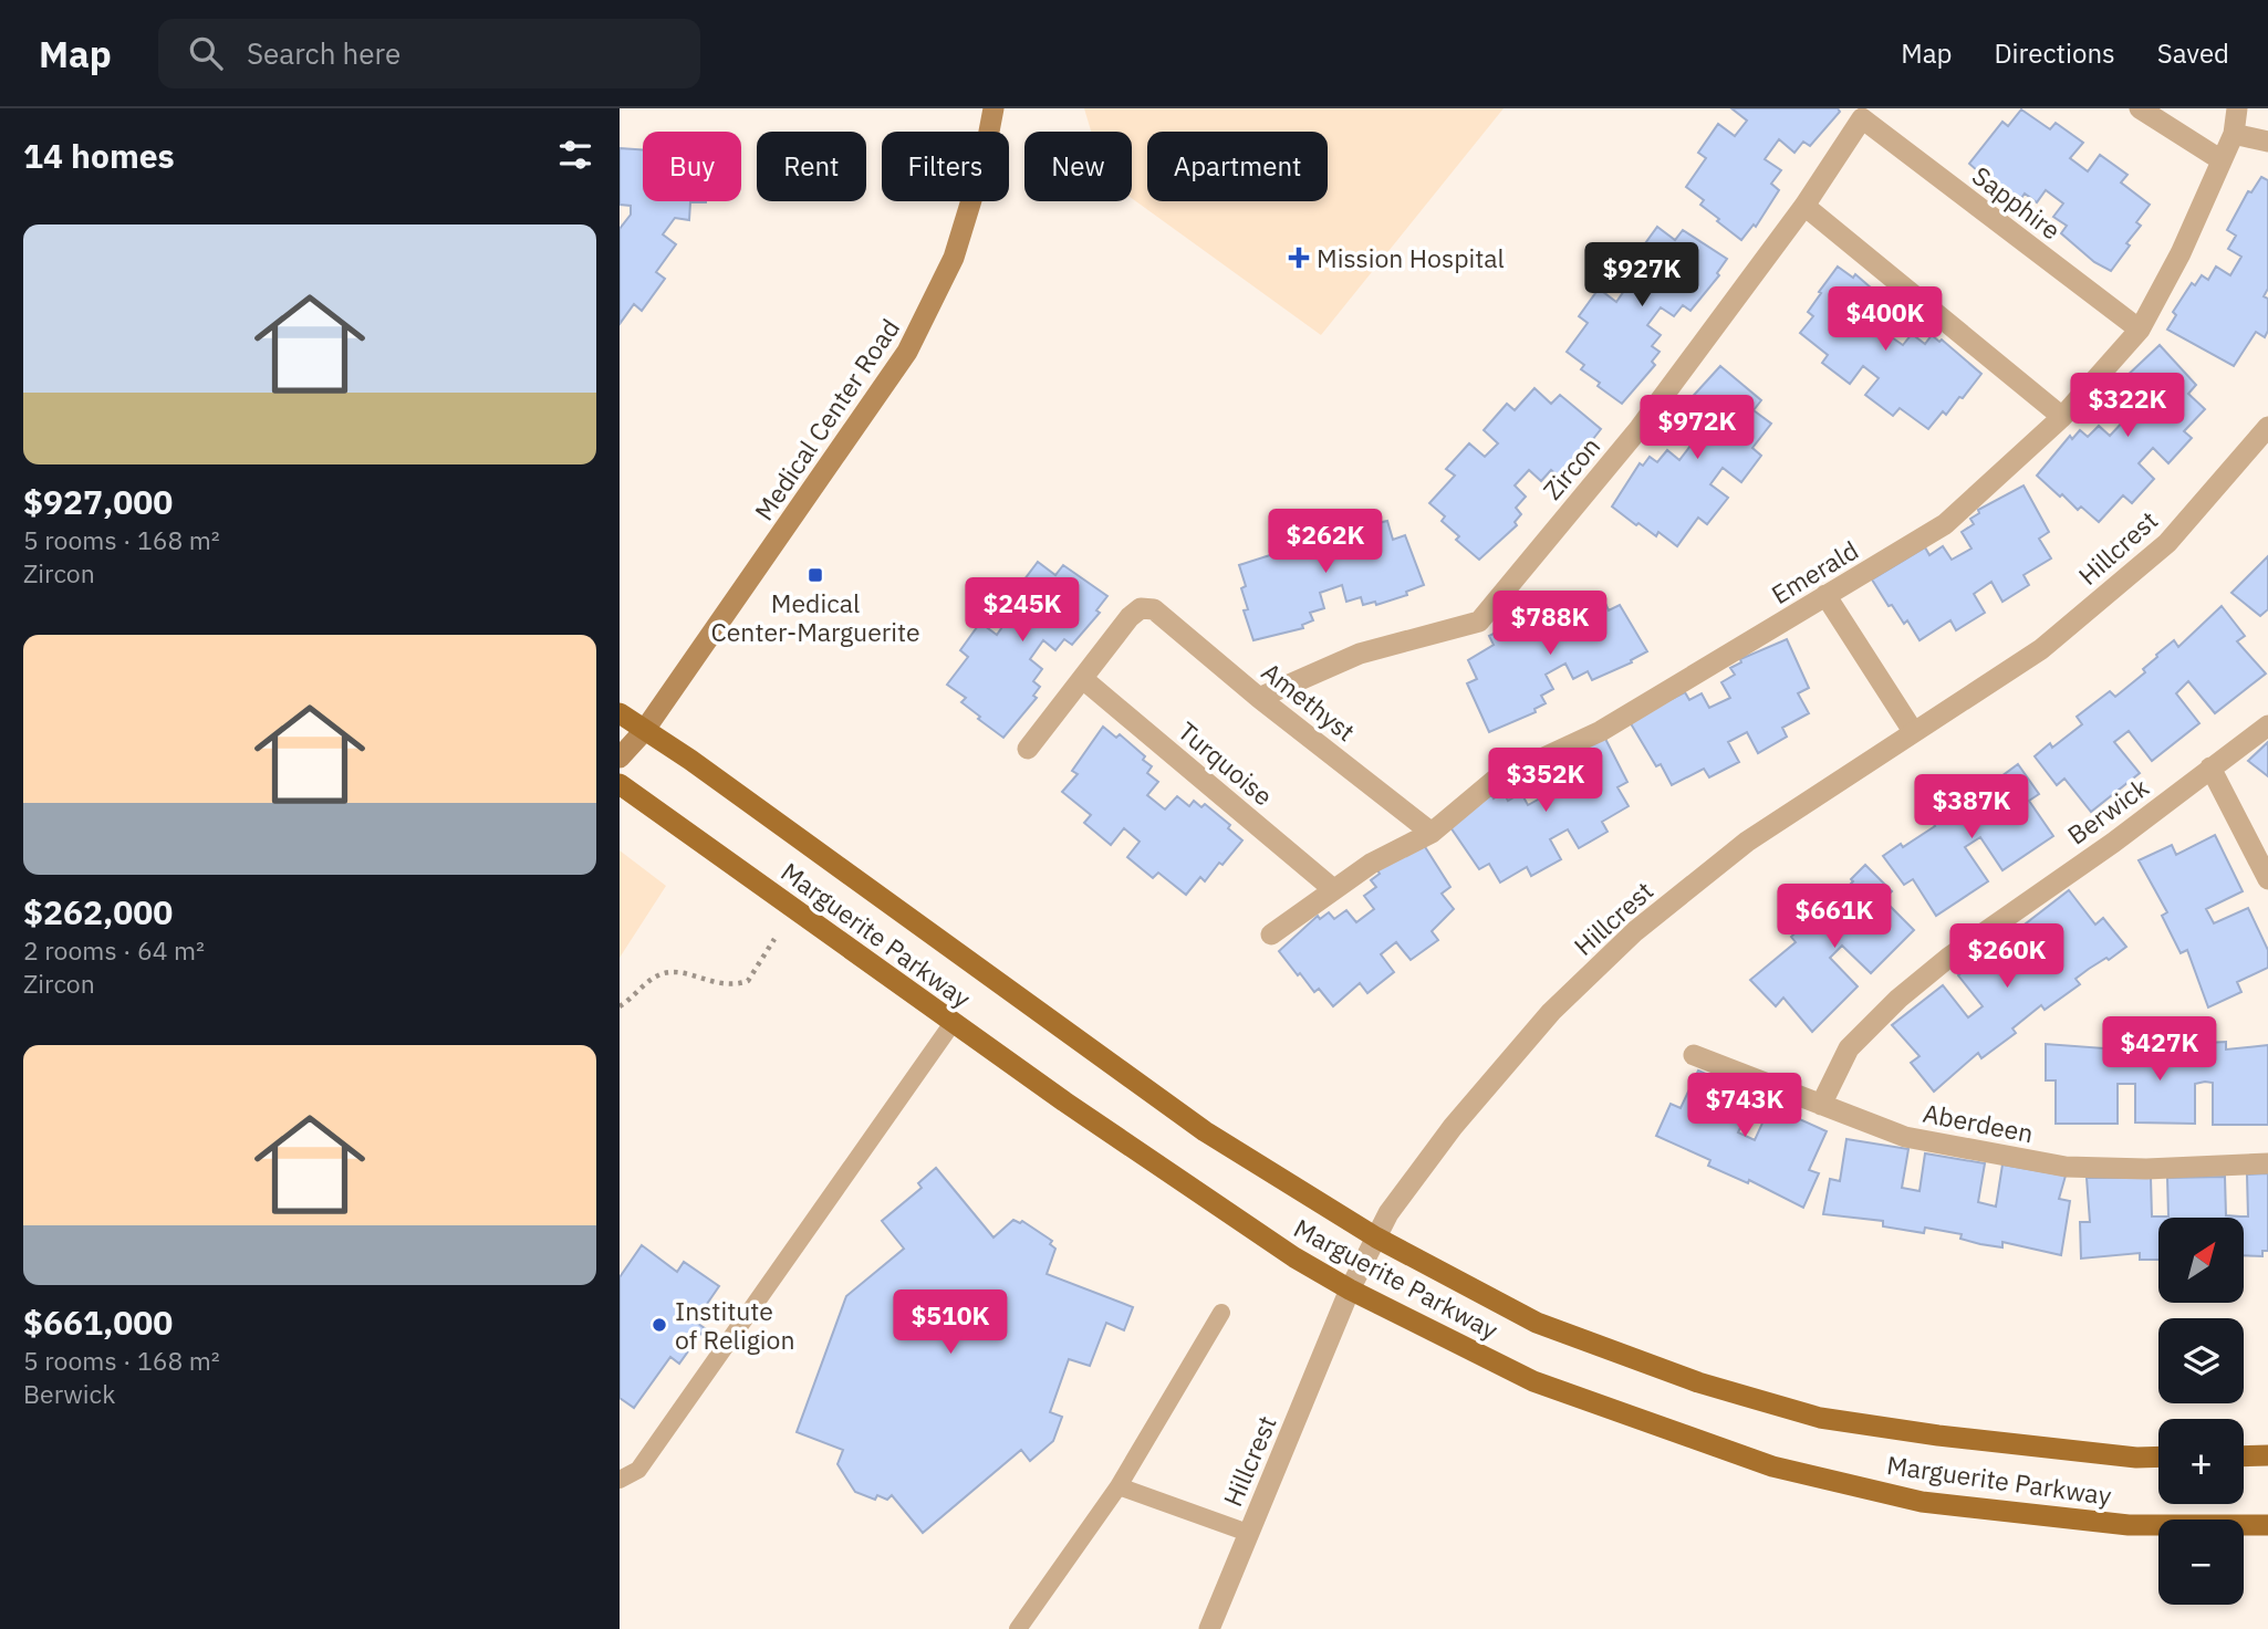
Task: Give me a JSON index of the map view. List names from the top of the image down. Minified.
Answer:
{"streets":{"main road":["Medical Center Road","Marguerite Parkway"],"street":["Sapphire","Zircon","Hillcrest","Emerald","Amethyst","Turquoise","Berwick","Aberdeen"]},"crossings":[["Sapphire","Zircon"],["Sapphire","Emerald"],["Medical Center Road","Marguerite Parkway"],["Zircon","Amethyst"],["Hillcrest","Marguerite Parkway"],["Emerald","Amethyst"],["Emerald","Turquoise"],["Amethyst","Turquoise"],["Berwick","Aberdeen"]],"places":{"health":["Mission Hospital"],"transit":["Medical Center-Marguerite"],"other":["Institute of Religion"]},"north":"top right","page":{"header":"Map","search":"Search here","nav":["Map","Directions","Saved"],"heading":"14 homes","chip":["Buy","Rent","Filters","New","Apartment"],"list":[{"name":"$927,000","note":"5 rooms · 168 m² · Zircon"},{"name":"$262,000","note":"2 rooms · 64 m² · Zircon"},{"name":"$661,000","note":"5 rooms · 168 m² · Berwick"}],"price":["$927K","$400K","$322K","$972K","$262K","$245K","$788K","$352K","$387K","$661K","$260K","$427K","$743K","$510K"],"map_buttons":["+","−"]}}
